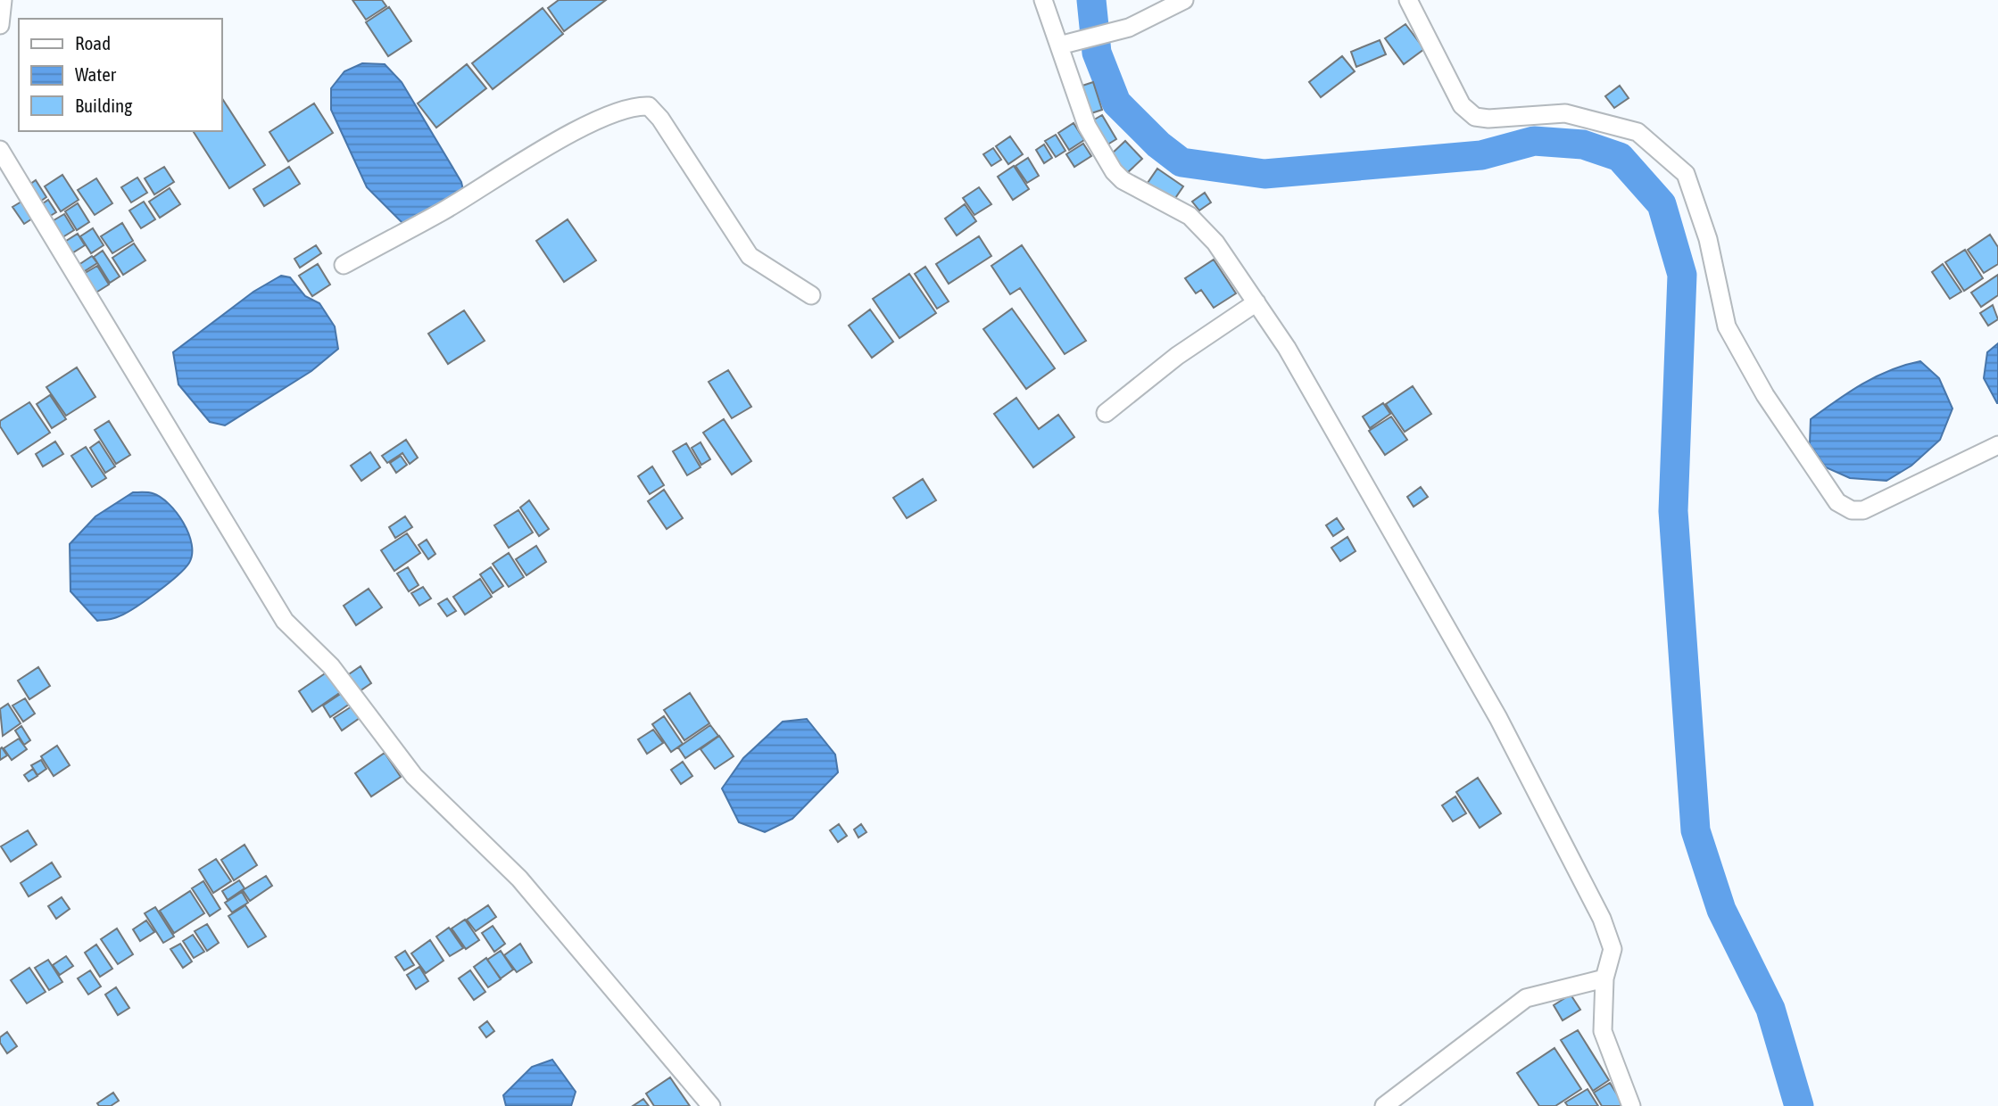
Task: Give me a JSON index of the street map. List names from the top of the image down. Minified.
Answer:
{"legend":["Road","Water","Building"]}
